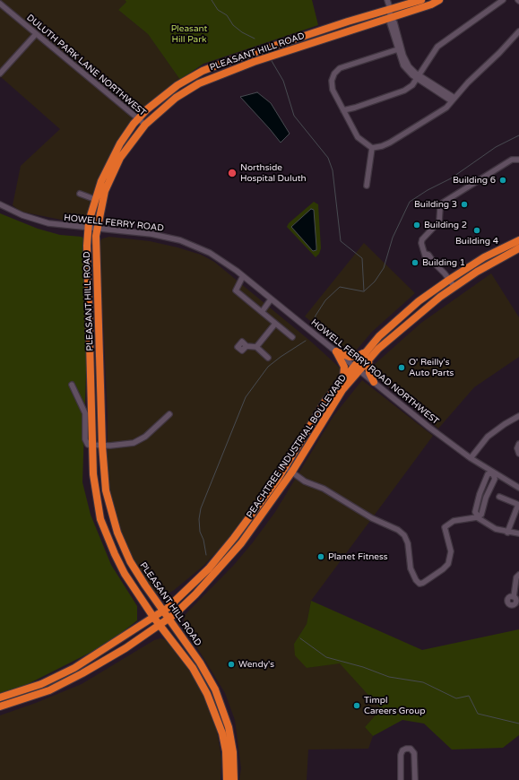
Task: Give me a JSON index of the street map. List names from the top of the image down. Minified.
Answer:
{"streets":{"highway":["PLEASANT HILL ROAD","PEACHTREE INDUSTRIAL BOULEVARD"],"street":["DULUTH PARK LANE NORTHWEST","HOWELL FERRY ROAD","HOWELL FERRY ROAD NORTHWEST"]},"crossings":[["PLEASANT HILL ROAD","DULUTH PARK LANE NORTHWEST"],["PLEASANT HILL ROAD","HOWELL FERRY ROAD"],["PLEASANT HILL ROAD","PEACHTREE INDUSTRIAL BOULEVARD"],["HOWELL FERRY ROAD","HOWELL FERRY ROAD NORTHWEST"],["HOWELL FERRY ROAD NORTHWEST","PEACHTREE INDUSTRIAL BOULEVARD"]],"parks":["Pleasant Hill Park"],"places":["Northside Hospital Duluth","Building 6","Building 3","Building 2","Building 4","Building 1","O' Reilly's Auto Parts","Planet Fitness","Wendy's","Timpl Careers Group"]}
